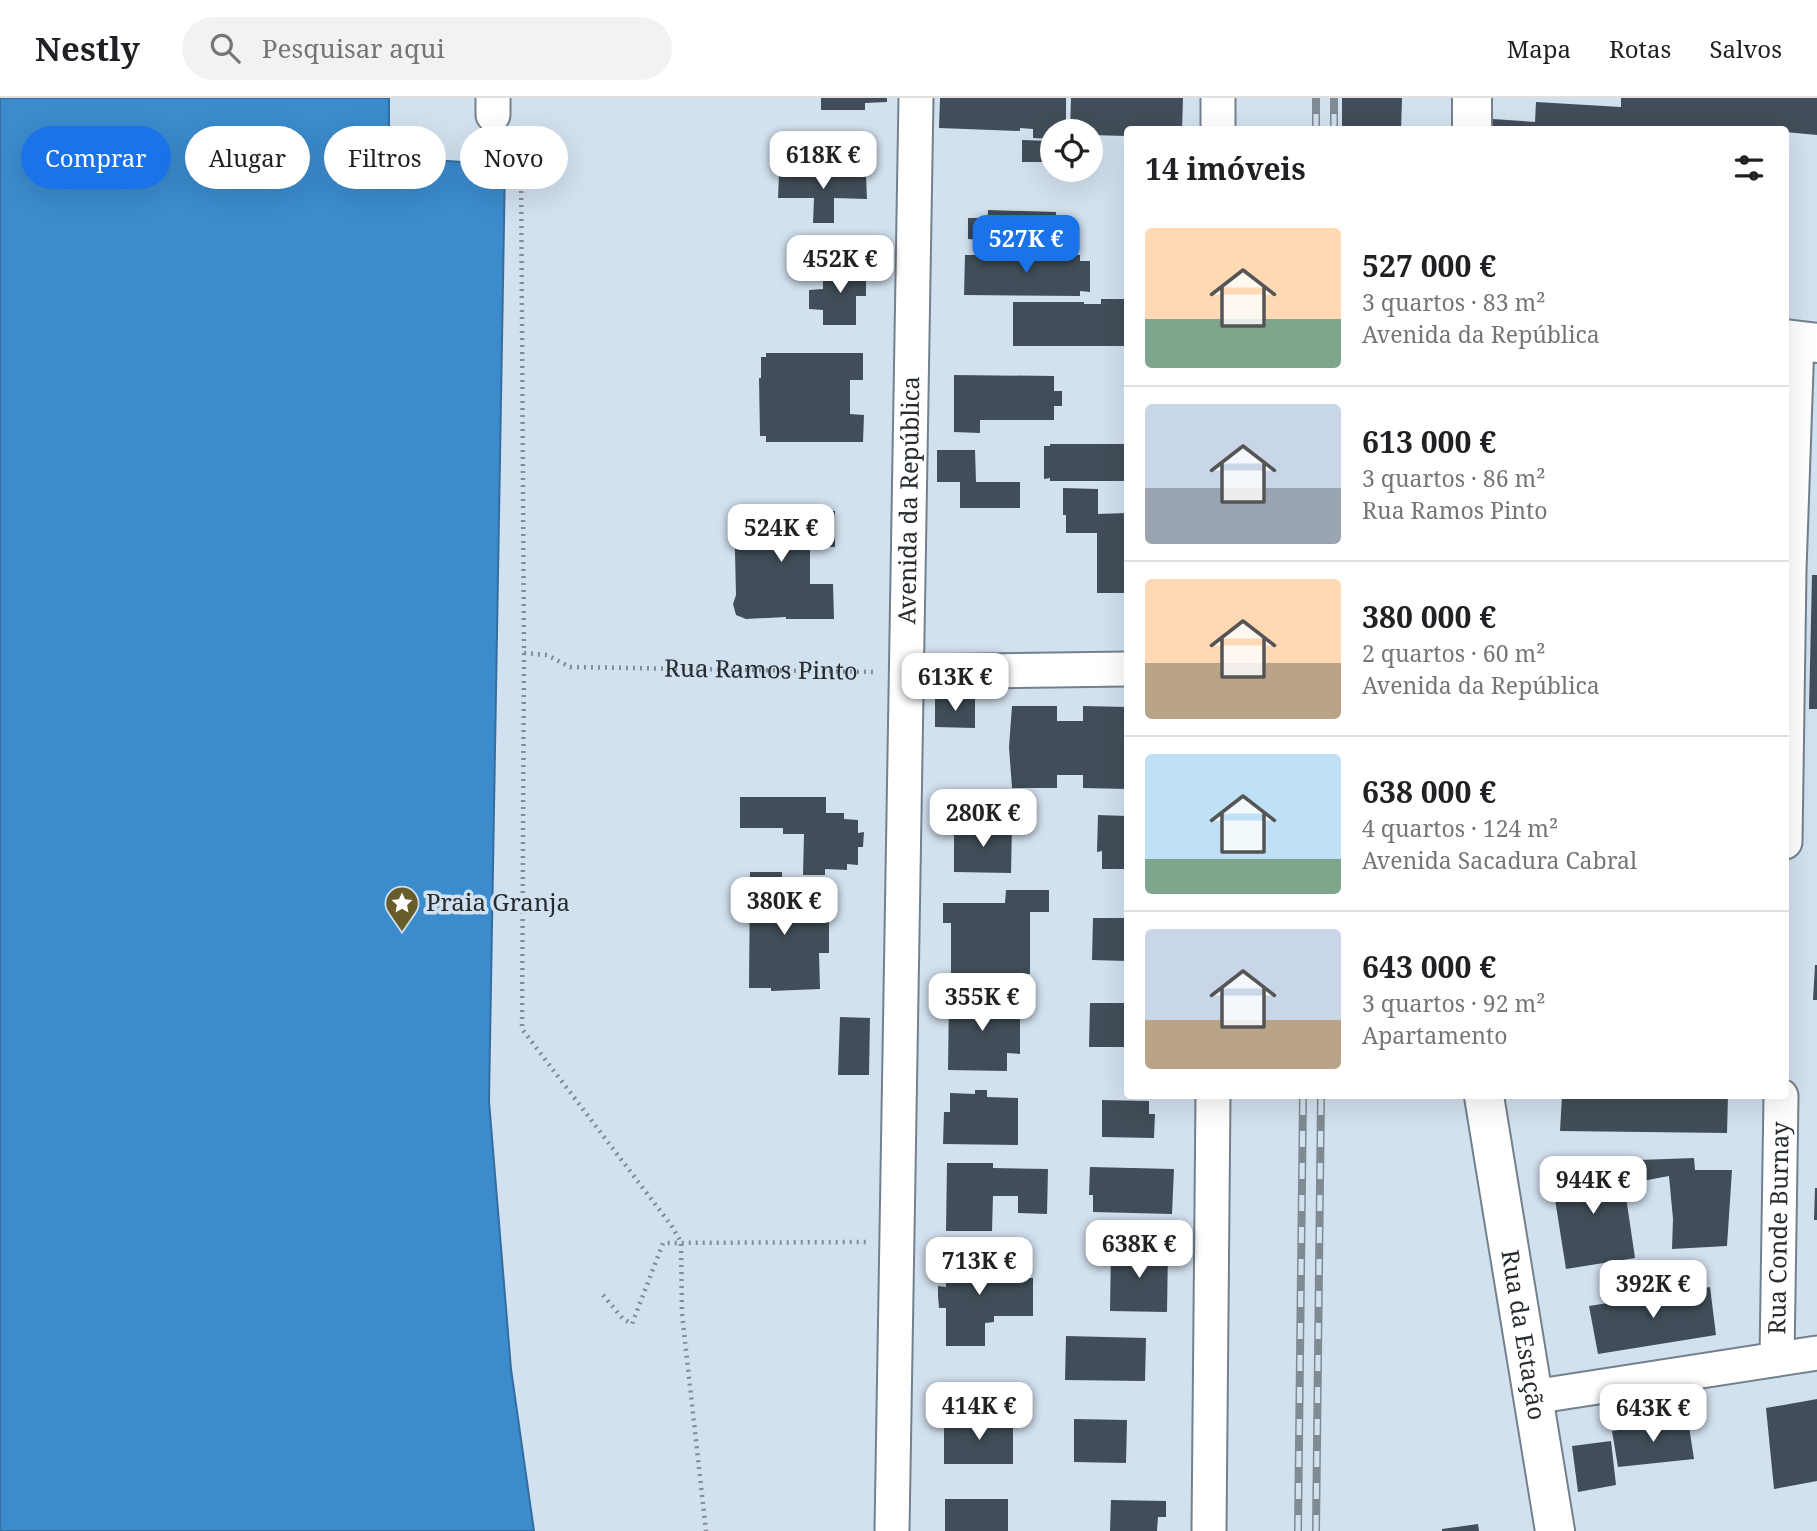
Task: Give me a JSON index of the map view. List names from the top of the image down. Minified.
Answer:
{"streets":{"main road":["Rua da Estação"],"street":["Avenida da República","Rua Conde Burnay"],"path":["Rua Ramos Pinto"]},"crossings":[["Avenida da República","Rua Ramos Pinto"]],"places":{"place":["Praia Granja"]},"page":{"header":"Nestly","search":"Pesquisar aqui","nav":["Mapa","Rotas","Salvos"],"chip":["Comprar","Alugar","Filtros","Novo"],"heading":"14 imóveis","price":["618K €","527K €","452K €","524K €","613K €","280K €","380K €","355K €","944K €","638K €","713K €","392K €","414K €","643K €"],"list":[{"name":"527 000 €","note":"3 quartos · 83 m² · Avenida da República"},{"name":"613 000 €","note":"3 quartos · 86 m² · Rua Ramos Pinto"},{"name":"380 000 €","note":"2 quartos · 60 m² · Avenida da República"},{"name":"638 000 €","note":"4 quartos · 124 m² · Avenida Sacadura Cabral"},{"name":"643 000 €","note":"3 quartos · 92 m² · Apartamento"}]}}
